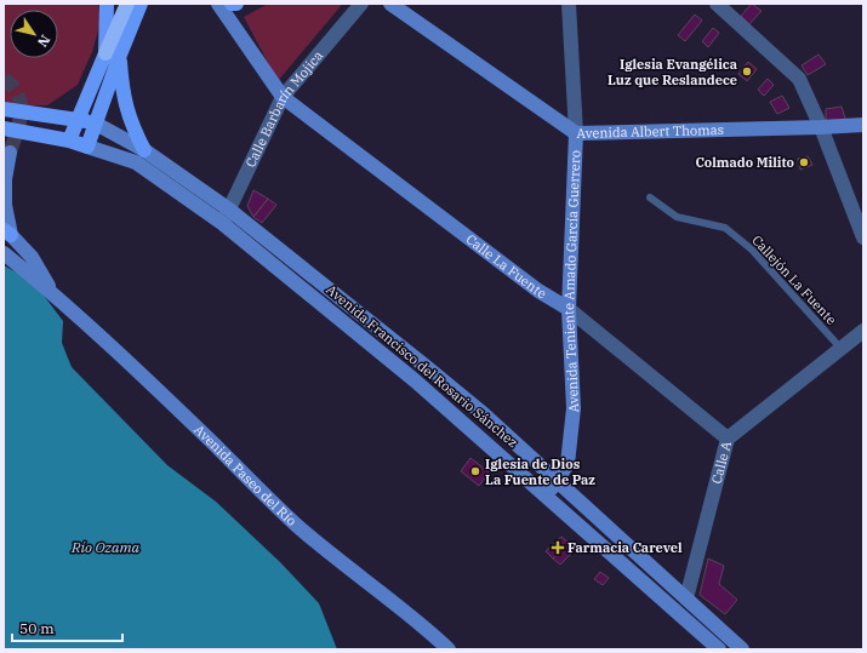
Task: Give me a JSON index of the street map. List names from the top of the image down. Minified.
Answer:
{"streets":{"main road":["Avenida Albert Thomas","Calle La Fuente","Avenida Teniente Amado García Guerrero","Avenida Francisco del Rosario Sánchez","Avenida Paseo del Río"],"street":["Calle Barbarín Mojica","Calle A"],"lane":["Callejón La Fuente"]},"crossings":[["Calle Barbarín Mojica","Calle La Fuente"],["Calle Barbarín Mojica","Avenida Francisco del Rosario Sánchez"],["Avenida Albert Thomas","Avenida Teniente Amado García Guerrero"],["Calle La Fuente","Avenida Teniente Amado García Guerrero"],["Calle La Fuente","Calle A"],["Callejón La Fuente","Calle A"],["Avenida Teniente Amado García Guerrero","Avenida Francisco del Rosario Sánchez"],["Avenida Francisco del Rosario Sánchez","Calle A"]],"water":["Río Ozama"],"places":{"other":["Iglesia Evangélica Luz que Reslandece","Colmado Milito","Iglesia de Dios La Fuente de Paz"],"health":["Farmacia Carevel"]},"scale_bar":"50 m","north":"bottom right"}
